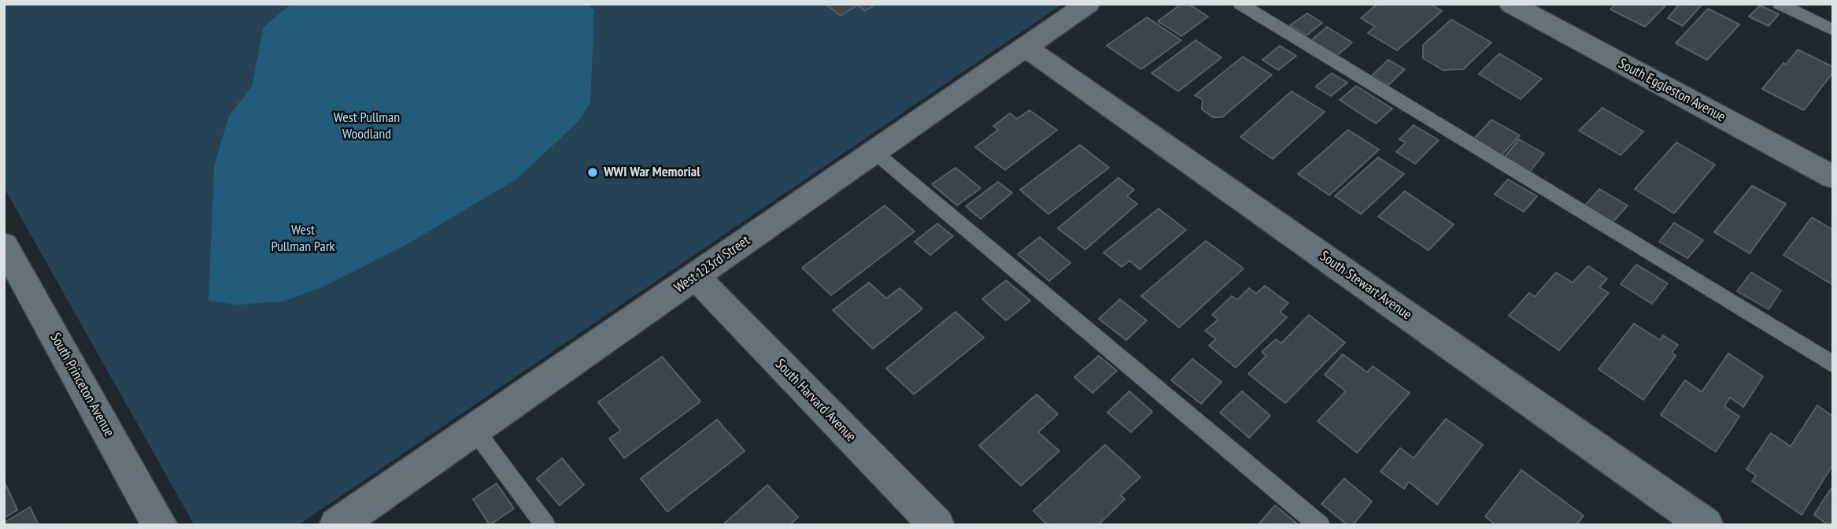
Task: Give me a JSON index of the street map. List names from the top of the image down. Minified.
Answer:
{"streets":{"street":["South Eggleston Avenue","West 123rd Street","South Stewart Avenue","South Princeton Avenue","South Harvard Avenue"]},"crossings":[["West 123rd Street","South Stewart Avenue"],["West 123rd Street","South Harvard Avenue"]],"parks":["West Pullman Woodland","West Pullman Park"],"places":["WWI War Memorial"]}
